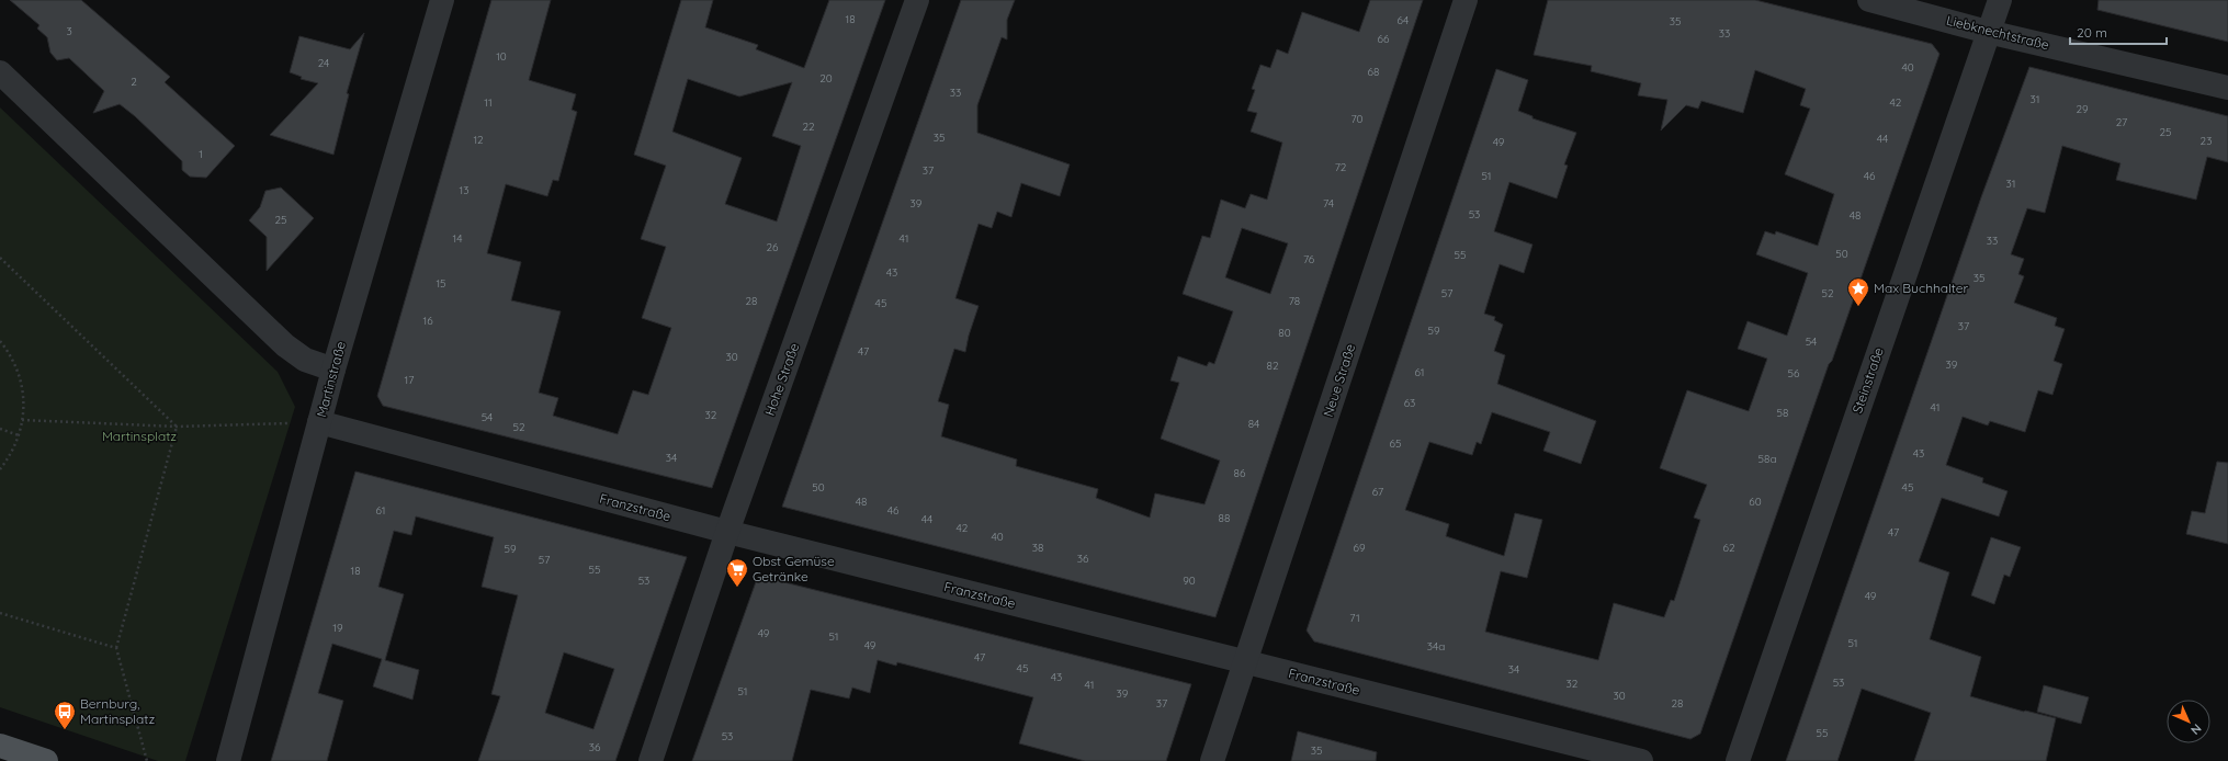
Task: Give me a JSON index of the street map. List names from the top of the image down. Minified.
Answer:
{"streets":{"street":["Liebknechtstraße","Martinstraße","Hohe Straße","Neue Straße","Steinstraße","Franzstraße"]},"crossings":[["Liebknechtstraße","Steinstraße"],["Martinstraße","Franzstraße"],["Hohe Straße","Franzstraße"],["Neue Straße","Franzstraße"]],"parks":["Martinsplatz"],"places":{"place":["Max Buchhalter"],"supermarket":["Obst Gemüse Getränke"],"bus stop":["Bernburg, Martinsplatz"]},"house_numbers":["18","64","35","3","33","66","10","24","40","68","20","2","33","31","11","42","29","70","27","22","25","35","44","12","23","49","1","72","37","51","46","31","13","39","74","53","48","25","14","41","33","26","50","55","76","43","35","15","57","52","28","78","45","16","37","59","80","54","47","30","39","82","61","56","17","63","41","58","32","54","84","52","65","43","34","58a","86","50","45","67","48","60","61","46","88","44","42","47","40","38","69","62","59","36","57","55","18","53","90","49","71","19","49","51","51","49","34a","47","45","34","43","53","32","41","51","39","30","37","28","55","53","36","35"],"scale_bar":"20 m","north":"bottom right"}
